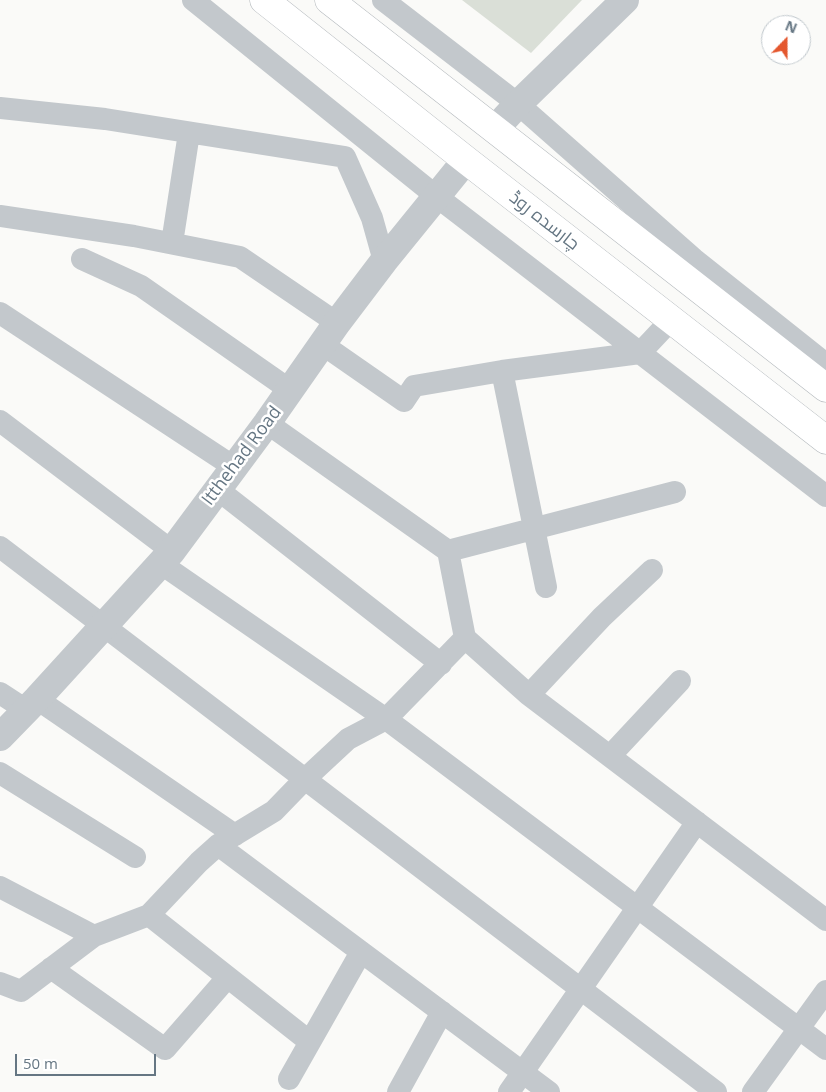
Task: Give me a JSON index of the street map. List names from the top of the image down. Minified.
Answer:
{"streets":{"highway":["چارسدہ روڈ"],"street":["Itthehad Road"]},"crossings":[["چارسدہ روڈ","Itthehad Road"]],"scale_bar":"50 m","north":"top"}
